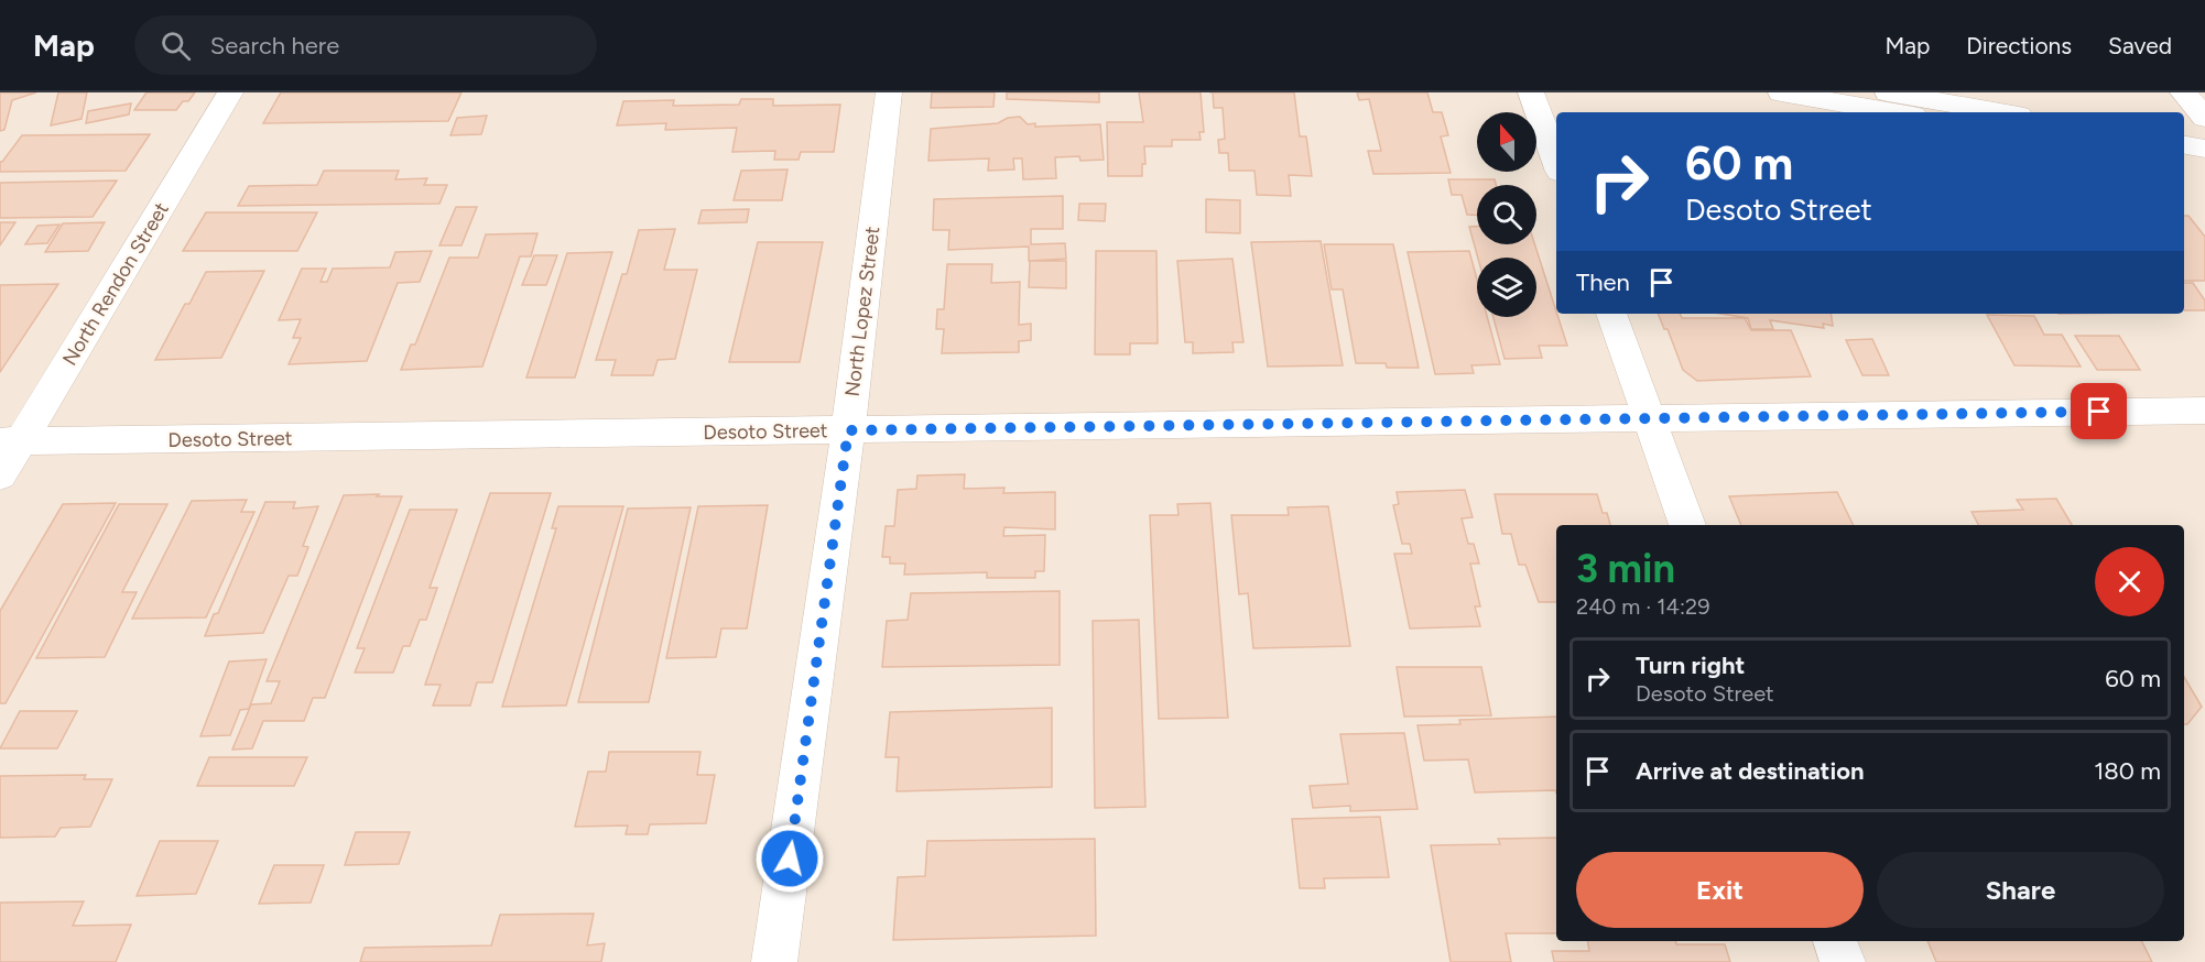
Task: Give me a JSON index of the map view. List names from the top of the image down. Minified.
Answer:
{"streets":{"street":["North Rendon Street","North Lopez Street","Desoto Street"]},"crossings":[["North Rendon Street","Desoto Street"],["North Lopez Street","Desoto Street"]],"north":"top","page":{"header":"Map","search":"Search here","nav":["Map","Directions","Saved"],"turn":["60 m","Desoto Street"],"then":"Then","heading":["3 min","240 m · 14:29"],"list":[{"name":"Turn right","note":"Desoto Street","value":"60 m"},{"name":"Arrive at destination","value":"180 m"}],"buttons":["Exit","Share"]}}
